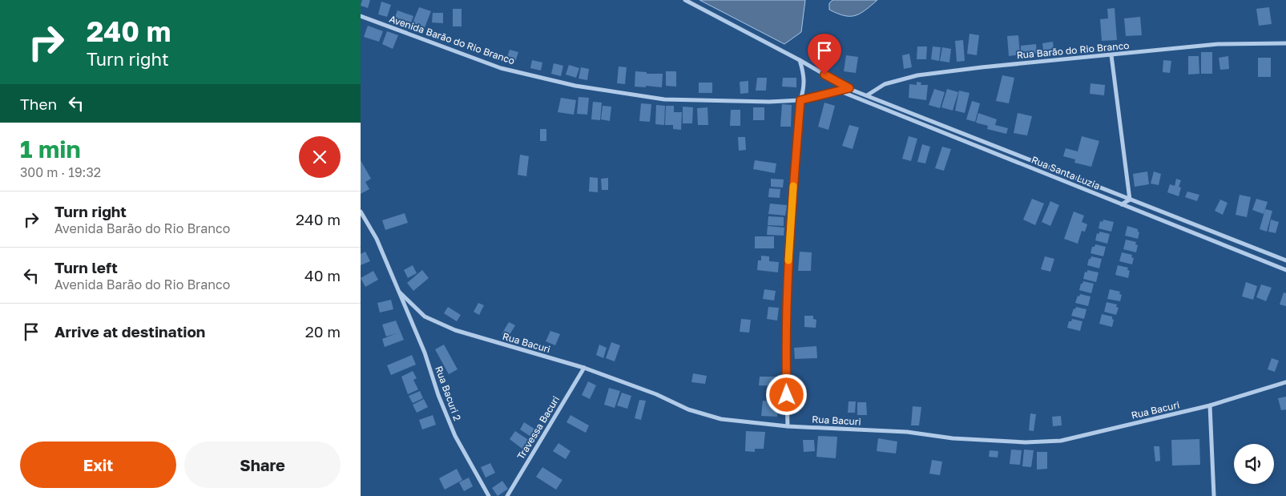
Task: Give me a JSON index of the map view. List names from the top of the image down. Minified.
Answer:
{"streets":{"street":["Avenida Barão do Rio Branco","Rua Barão do Rio Branco","Rua Santa Luzia","Rua Bacuri","Rua Bacuri 2","Travessa Bacuri"]},"crossings":[["Avenida Barão do Rio Branco","Rua Santa Luzia"],["Rua Barão do Rio Branco","Rua Santa Luzia"],["Rua Bacuri","Rua Bacuri 2"],["Rua Bacuri","Travessa Bacuri"]],"page":{"turn":["240 m","Turn right"],"then":"Then","heading":["1 min","300 m · 19:32"],"list":[{"name":"Turn right","note":"Avenida Barão do Rio Branco","value":"240 m"},{"name":"Turn left","note":"Avenida Barão do Rio Branco","value":"40 m"},{"name":"Arrive at destination","value":"20 m"}],"buttons":["Exit","Share"]}}
